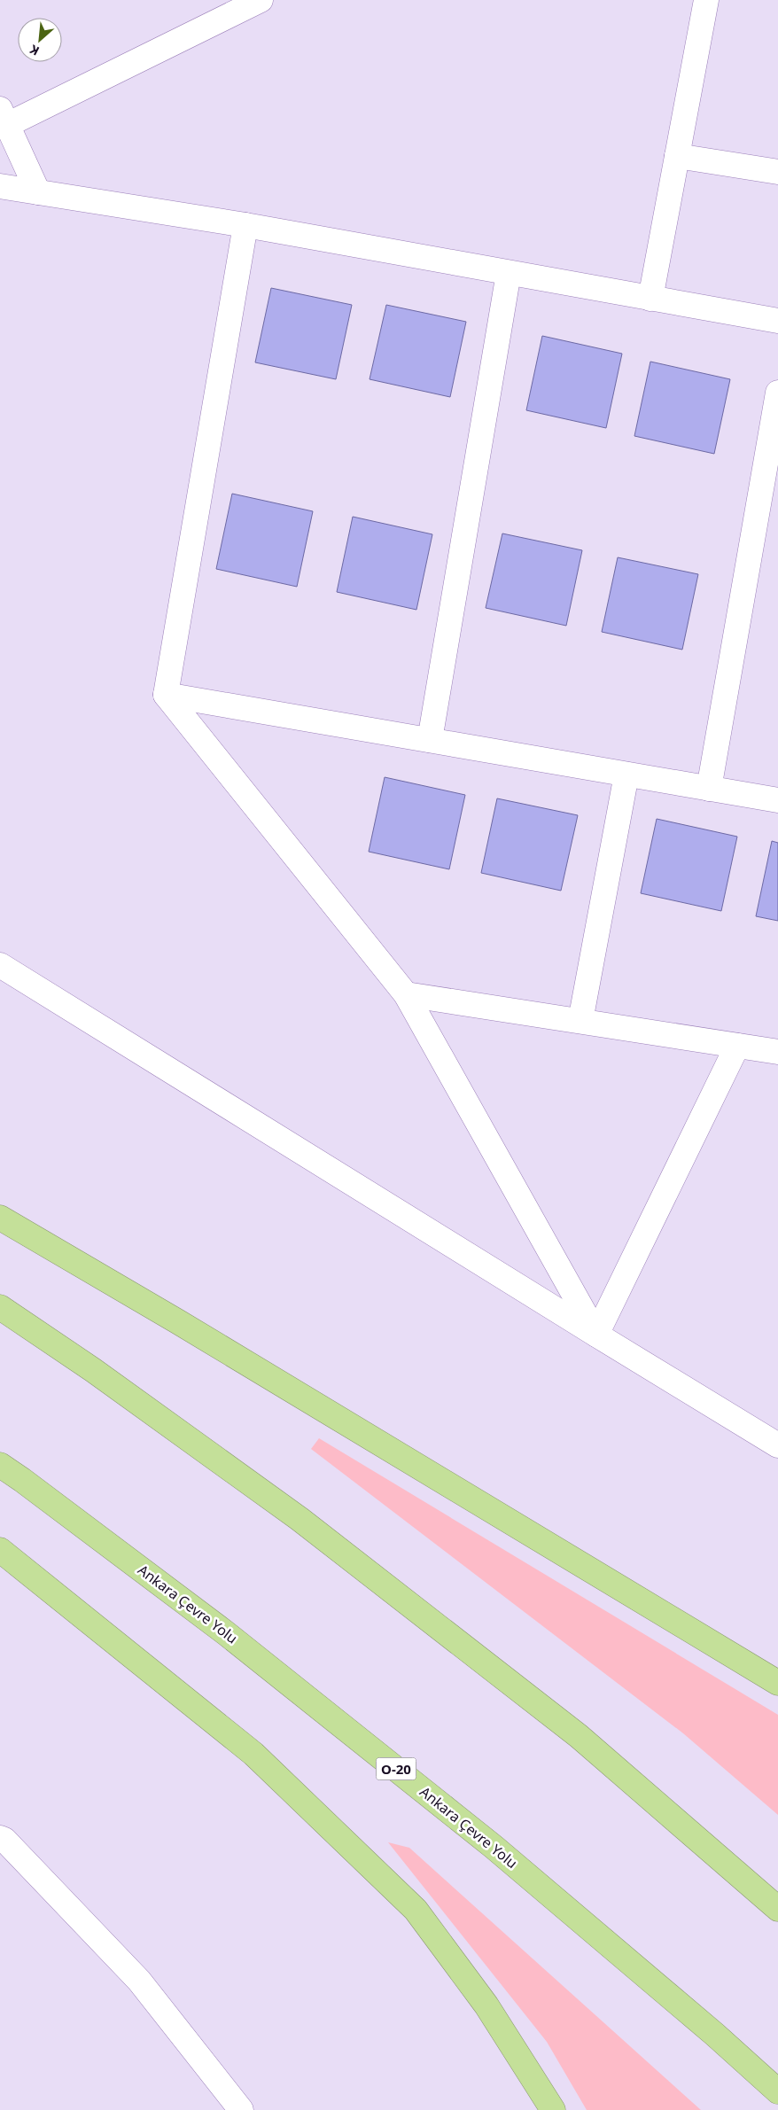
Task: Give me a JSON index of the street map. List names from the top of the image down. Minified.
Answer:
{"streets":{"highway":["Ankara Çevre Yolu","O-20"]},"north":"bottom left"}
